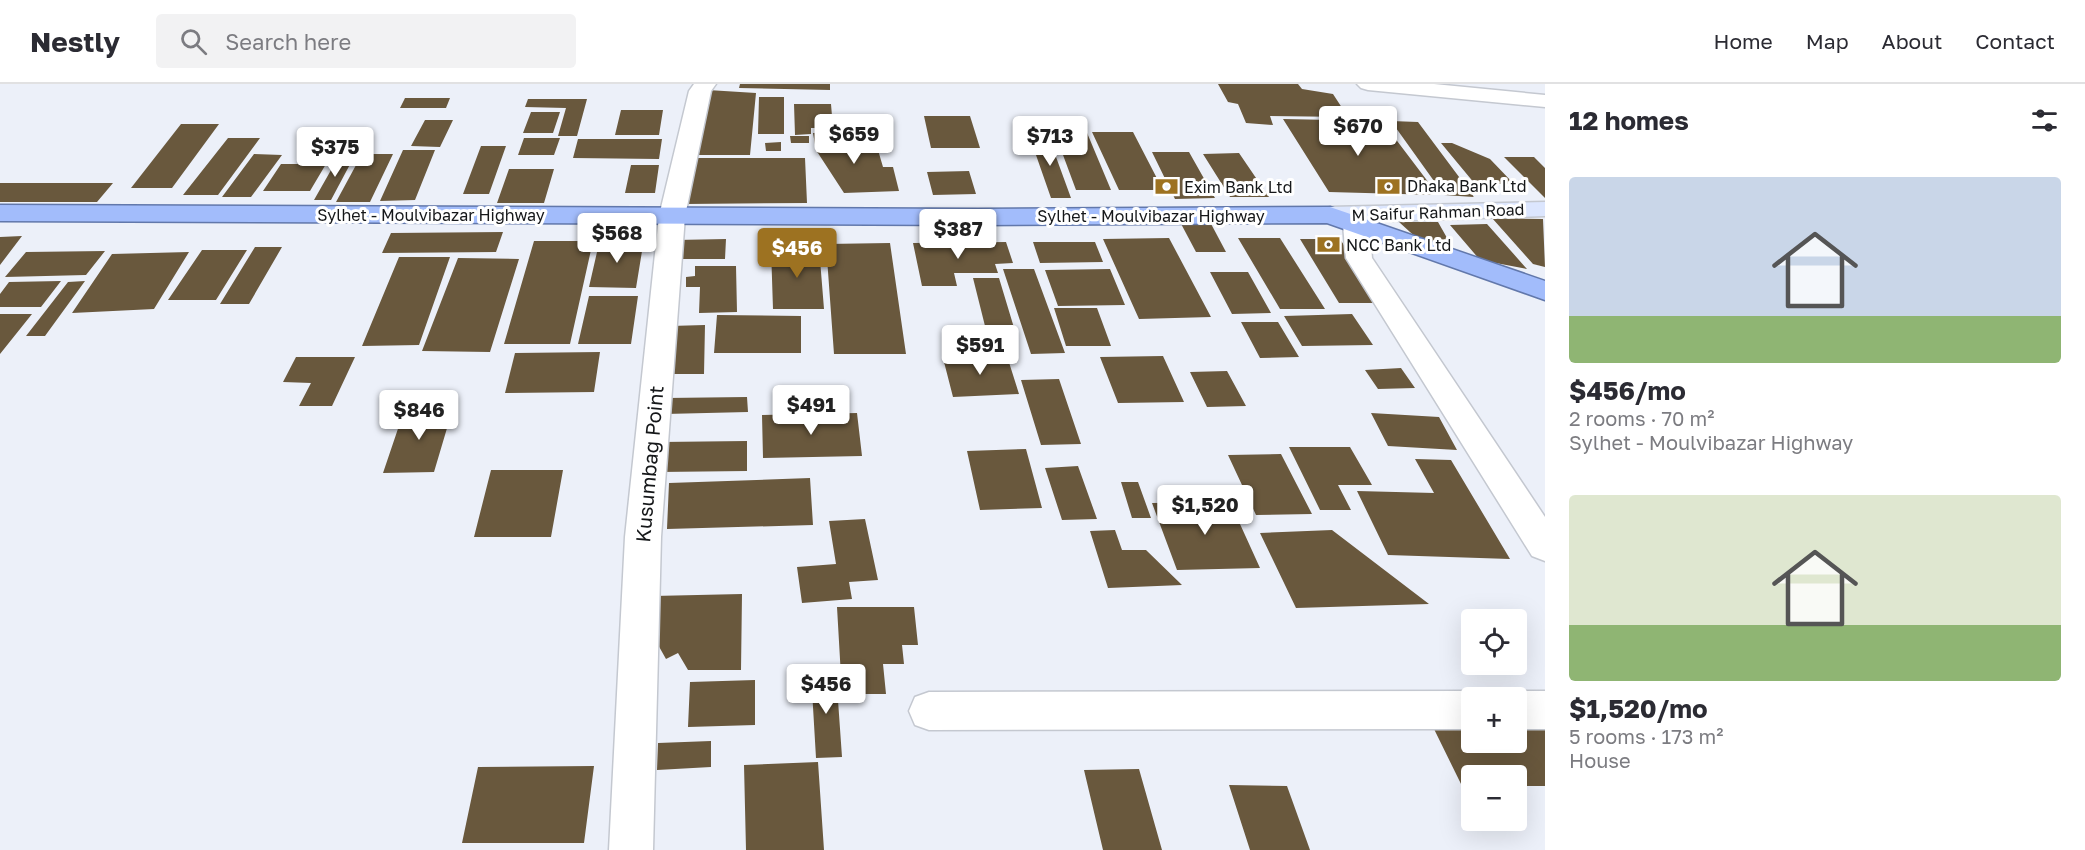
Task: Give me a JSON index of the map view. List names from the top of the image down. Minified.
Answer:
{"streets":{"highway":["Sylhet - Moulvibazar Highway"],"main road":["M Saifur Rahman Road"],"street":["Kusumbag Point"]},"crossings":[["M Saifur Rahman Road","Sylhet - Moulvibazar Highway"],["Sylhet - Moulvibazar Highway","Kusumbag Point"]],"places":{"bank":["Dhaka Bank Ltd","Exim Bank Ltd","NCC Bank Ltd"]},"page":{"header":"Nestly","search":"Search here","nav":["Home","Map","About","Contact"],"heading":"12 homes","price":["$670","$659","$713","$375","$387","$568","$456","$591","$491","$846","$1,520","$456"],"list":[{"name":"$456/mo","note":"2 rooms · 70 m² · Sylhet - Moulvibazar Highway"},{"name":"$1,520/mo","note":"5 rooms · 173 m² · House"}],"map_buttons":["+","−"]}}
